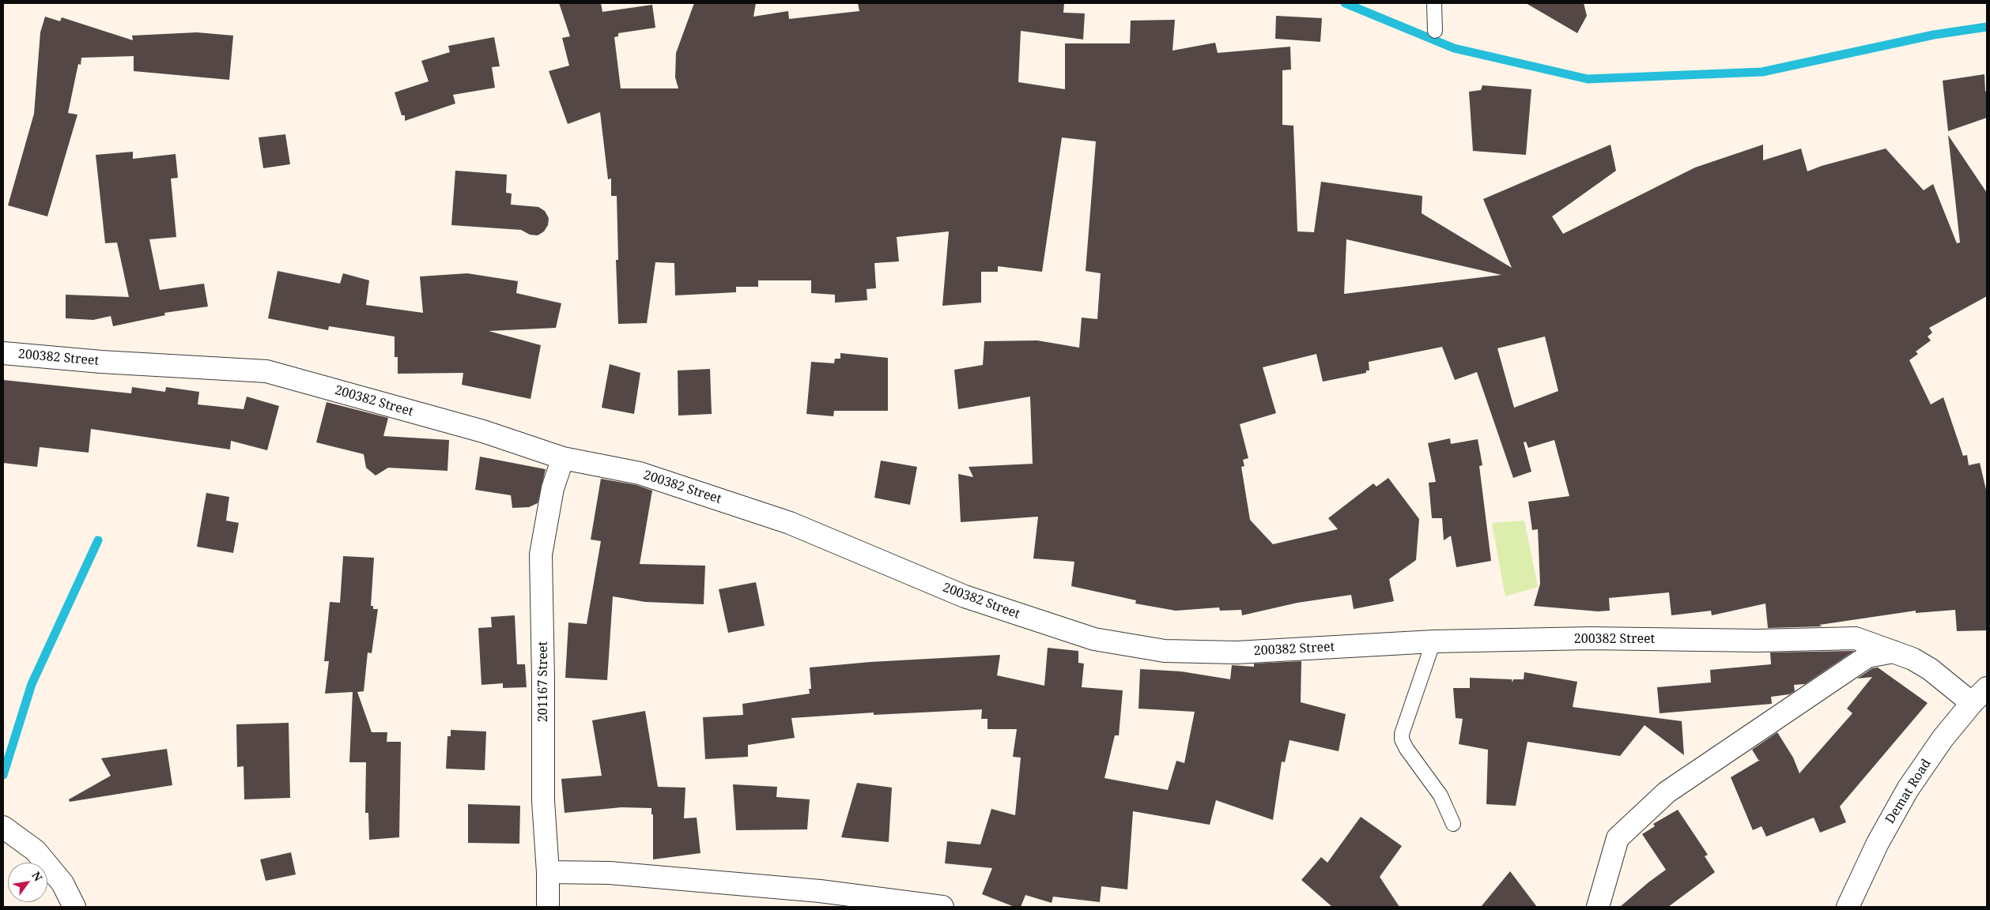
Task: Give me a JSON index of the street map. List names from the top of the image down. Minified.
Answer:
{"streets":{"street":["200382 Street","201167 Street","Demat Road"]},"crossings":[["200382 Street","201167 Street"],["200382 Street","Demat Road"]],"north":"top right"}
